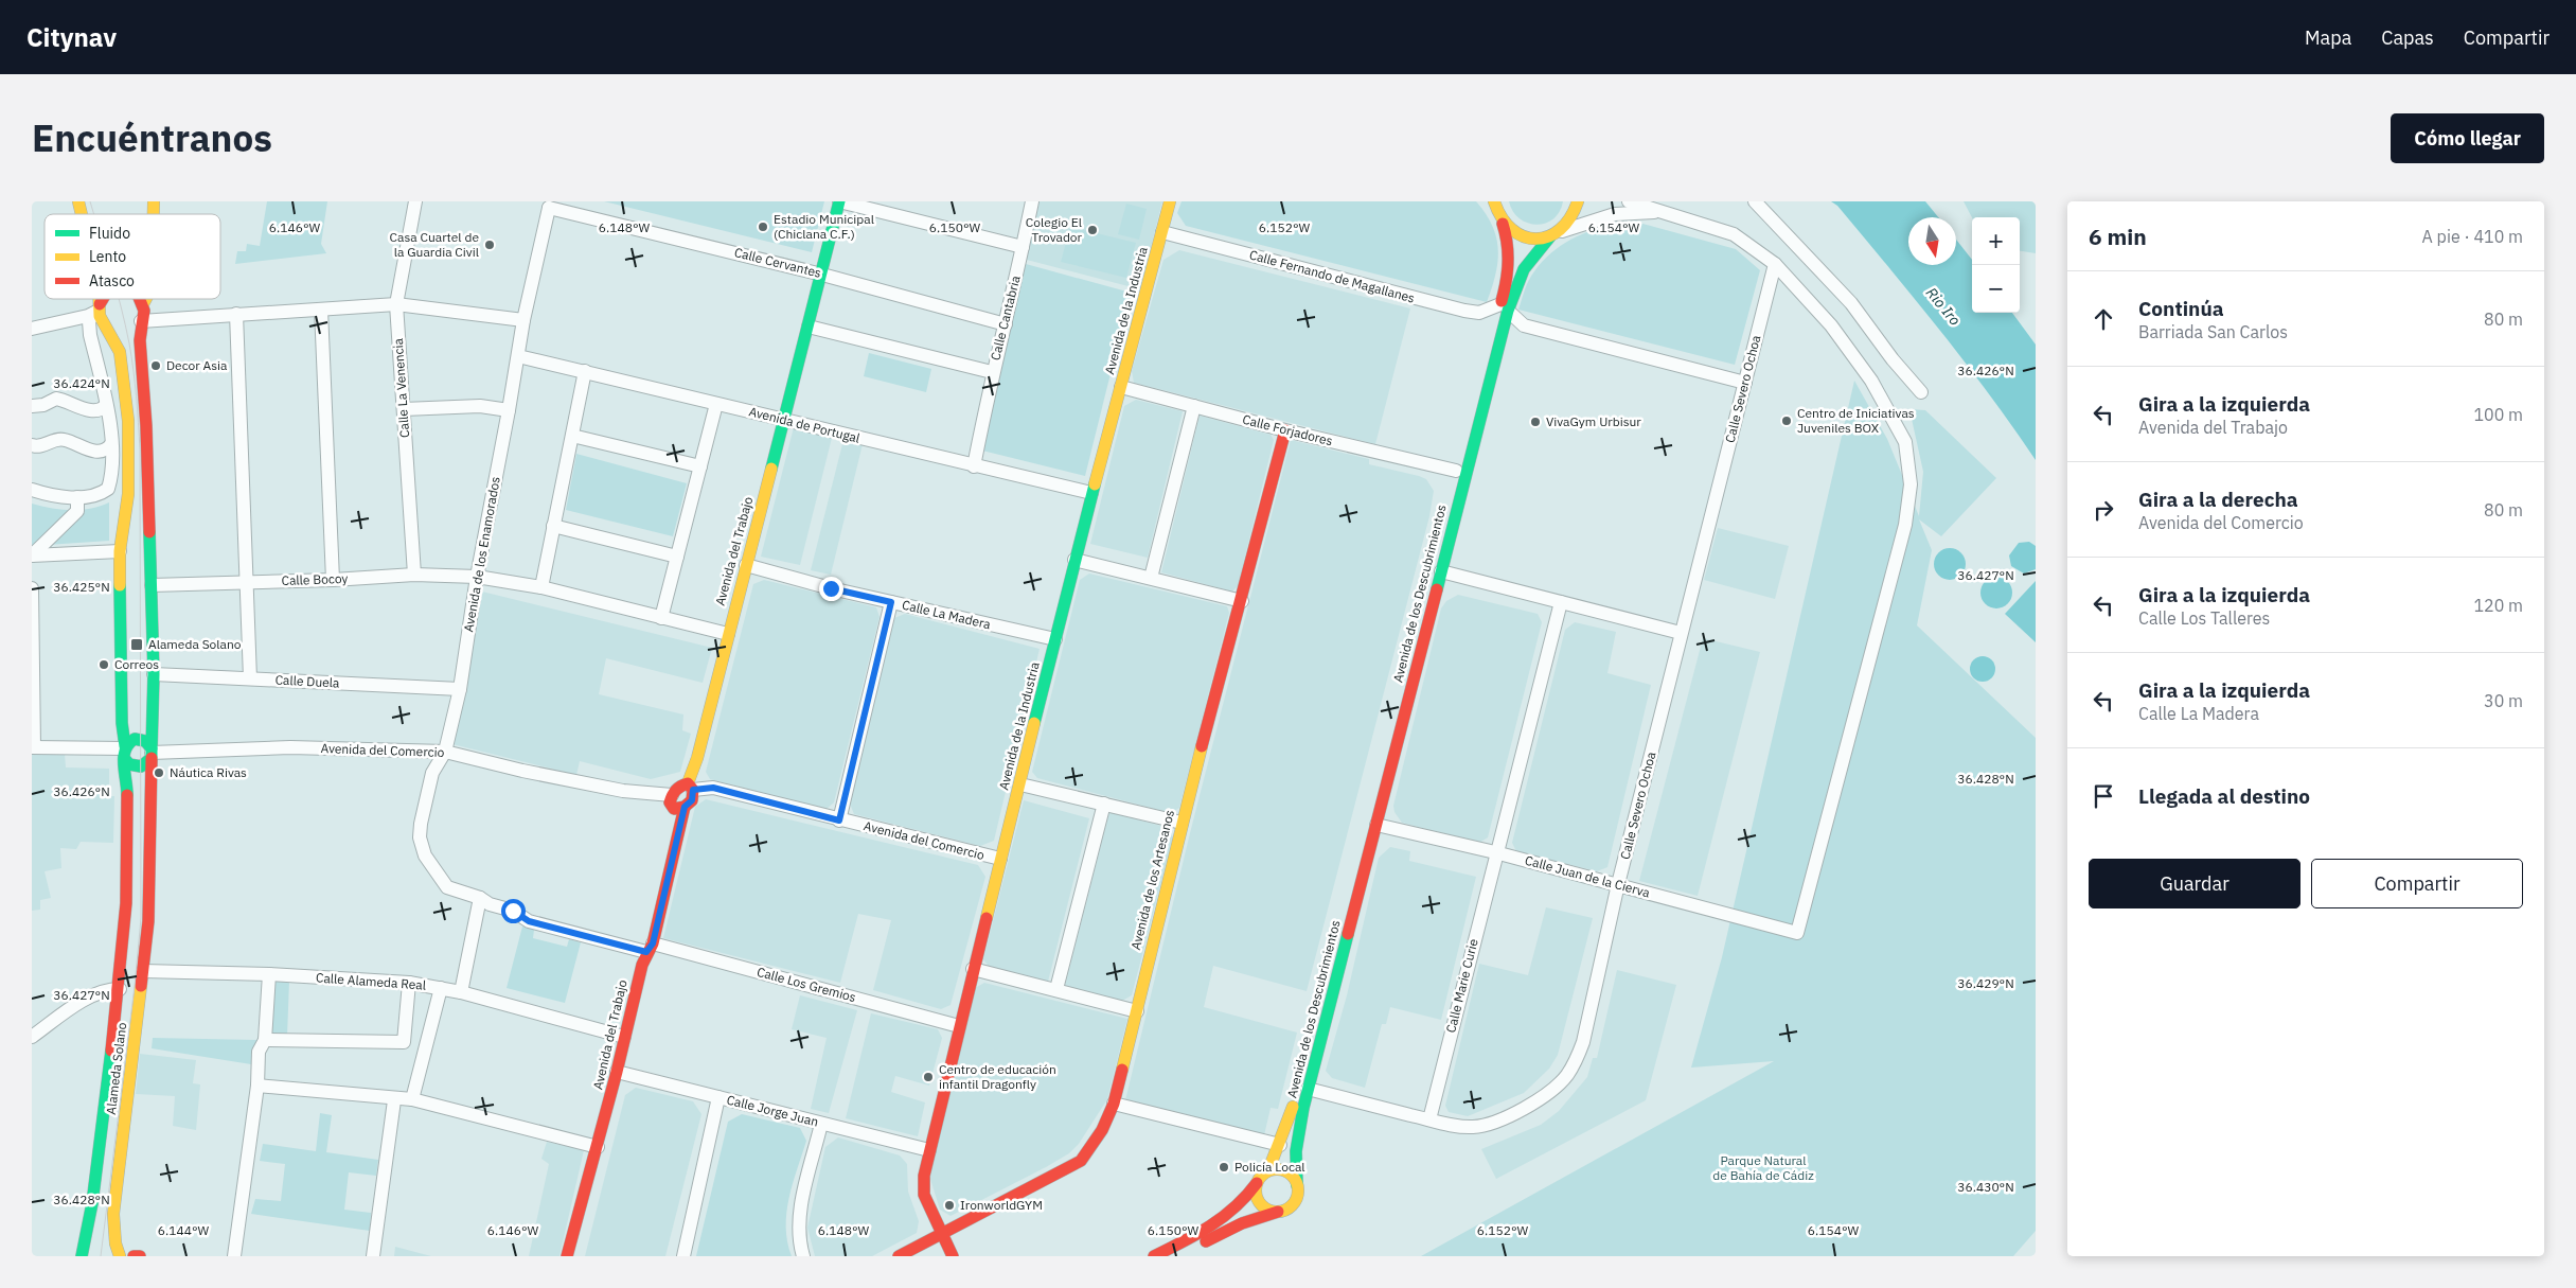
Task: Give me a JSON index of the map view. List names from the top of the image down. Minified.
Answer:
{"streets":{"main road":["Avenida de la Industria","Avenida del Trabajo","Avenida de los Descubrimientos","Avenida de los Artesanos","Alameda Solano"],"street":["Calle Cervantes","Calle Fernando de Magallanes","Calle Cantabria","Calle La Venencia","Calle Severo Ochoa","Avenida de Portugal","Calle Forjadores","Avenida de los Enamorados","Calle Bocoy","Calle La Madera","Calle Duela","Avenida del Comercio","Calle Juan de la Cierva","Calle Alameda Real","Calle Los Gremios","Calle Marie Curie","Calle Jorge Juan"]},"crossings":[["Calle Cervantes","Calle Cantabria"],["Calle Cervantes","Avenida del Trabajo"],["Calle Cervantes","Avenida de los Enamorados"],["Calle Fernando de Magallanes","Avenida de la Industria"],["Calle Fernando de Magallanes","Avenida de los Descubrimientos"],["Avenida de la Industria","Avenida de Portugal"],["Avenida de la Industria","Calle Forjadores"],["Avenida de la Industria","Calle La Madera"],["Avenida de la Industria","Avenida del Comercio"],["Avenida de la Industria","Avenida de los Artesanos"],["Avenida de la Industria","Calle Los Gremios"],["Avenida de la Industria","Calle Jorge Juan"],["Calle Cantabria","Avenida de Portugal"],["Calle La Venencia","Calle Bocoy"],["Calle Severo Ochoa","Avenida de los Descubrimientos"],["Calle Severo Ochoa","Calle Juan de la Cierva"],["Calle Severo Ochoa","Calle Marie Curie"],["Avenida de Portugal","Avenida del Trabajo"],["Avenida de Portugal","Avenida de los Enamorados"],["Calle Forjadores","Avenida de los Descubrimientos"],["Calle Forjadores","Avenida de los Artesanos"],["Avenida del Trabajo","Calle Bocoy"],["Avenida del Trabajo","Calle La Madera"],["Avenida del Trabajo","Avenida del Comercio"],["Avenida del Trabajo","Calle Alameda Real"],["Avenida del Trabajo","Calle Los Gremios"],["Avenida del Trabajo","Calle Jorge Juan"],["Avenida de los Enamorados","Calle Bocoy"],["Avenida de los Enamorados","Calle Duela"],["Avenida de los Enamorados","Avenida del Comercio"],["Avenida de los Enamorados","Calle Los Gremios"],["Calle Bocoy","Alameda Solano"],["Avenida de los Descubrimientos","Calle Juan de la Cierva"],["Calle Duela","Alameda Solano"],["Avenida del Comercio","Alameda Solano"],["Calle Juan de la Cierva","Calle Marie Curie"],["Calle Alameda Real","Alameda Solano"]],"water":["Rio Iro"],"parks":["Parque Natural de Bahía de Cádiz"],"places":{"other":["Estadio Municipal (Chiclana C.F.)","Colegio El Trovador","Casa Cuartel de la Guardia Civil","Decor Asia","Centro de Iniciativas Juveniles BOX","VivaGym Urbisur","Correos","Náutica Rivas","Centro de educación infantil Dragonfly","Policía Local","IronworldGYM"],"transit":["Alameda Solano"]},"legend":["Fluido","Lento","Atasco"],"north":"bottom","page":{"header":"Citynav","nav":["Mapa","Capas","Compartir"],"title":"Encuéntranos","buttons":["Cómo llegar",["Guardar","Compartir"]],"heading":["6 min","A pie · 410 m"],"map_buttons":["+","−"],"list":[["Continúa","Barriada San Carlos","80 m"],["Gira a la izquierda","Avenida del Trabajo","100 m"],["Gira a la derecha","Avenida del Comercio","80 m"],["Gira a la izquierda","Calle Los Talleres","120 m"],["Gira a la izquierda","Calle La Madera","30 m"],"Llegada al destino"]},"coordinates":["6.146°W","6.148°W","6.150°W","6.152°W","6.154°W","36.426°N","36.424°N","36.427°N","36.425°N","36.428°N","36.429°N","36.430°N","6.144°W"]}
